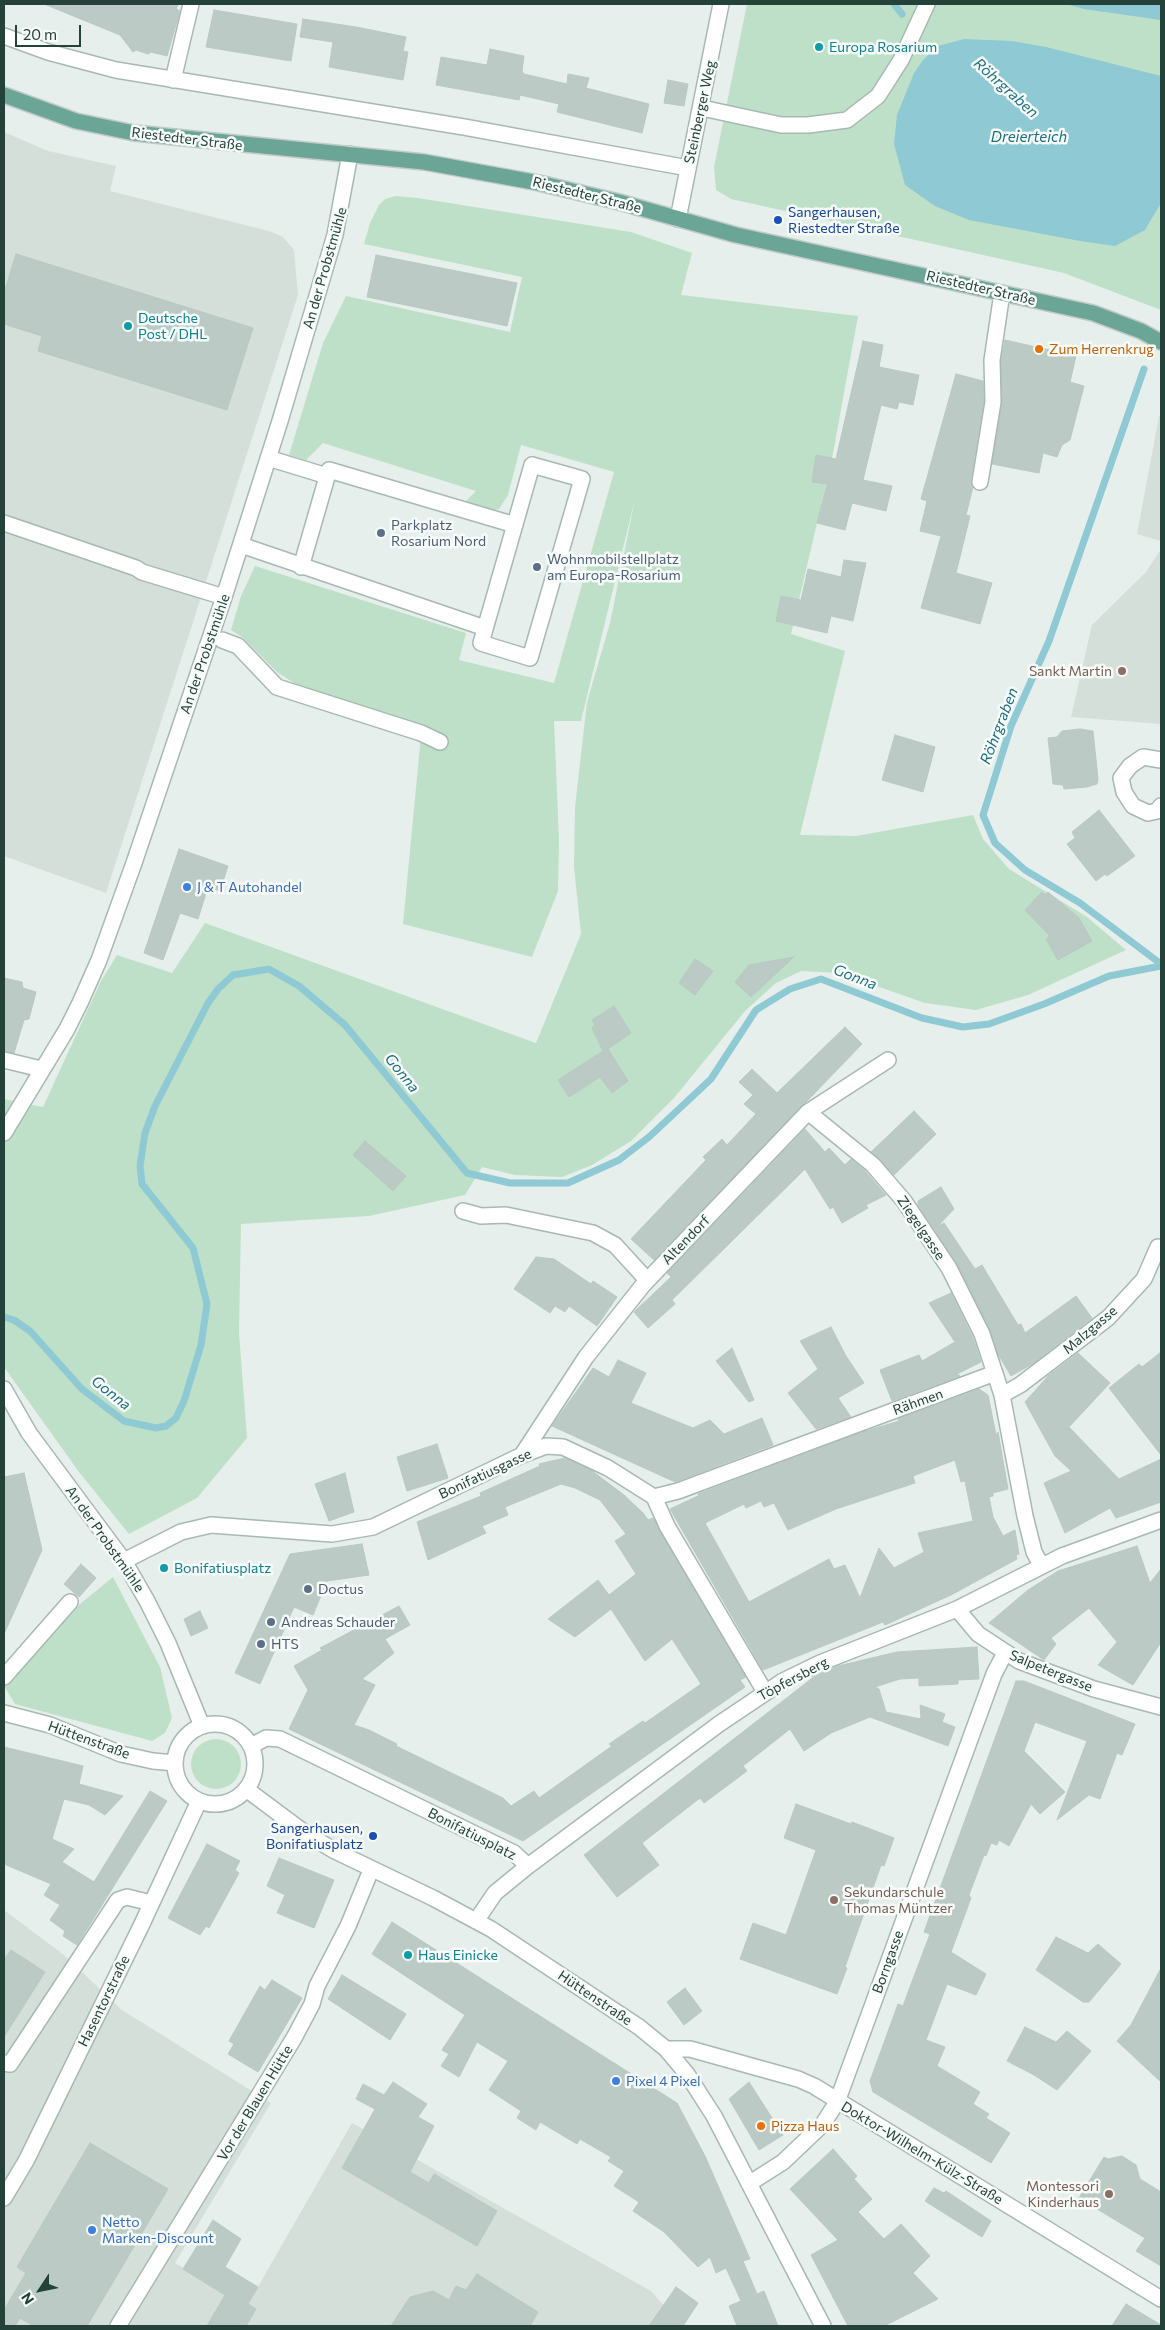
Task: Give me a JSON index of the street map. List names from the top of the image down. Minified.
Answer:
{"streets":{"main road":["Riestedter Straße"],"street":["Steinberger Weg","An der Probstmühle","Ziegelgasse","Altendorf","Malzgasse","Rähmen","Bonifatiusgasse","Salpetergasse","Töpfersberg","Hüttenstraße","Bonifatiusplatz","Borngasse","Hasentorstraße","Vor der Blauen Hütte","Doktor-Wilhelm-Külz-Straße"]},"crossings":[["Steinberger Weg","Riestedter Straße"],["Riestedter Straße","An der Probstmühle"],["An der Probstmühle","Bonifatiusgasse"],["An der Probstmühle","Hüttenstraße"],["An der Probstmühle","Bonifatiusplatz"],["An der Probstmühle","Hasentorstraße"],["Ziegelgasse","Altendorf"],["Ziegelgasse","Rähmen"],["Altendorf","Bonifatiusgasse"],["Rähmen","Bonifatiusgasse"],["Salpetergasse","Töpfersberg"],["Salpetergasse","Borngasse"],["Töpfersberg","Hüttenstraße"],["Töpfersberg","Bonifatiusplatz"],["Hüttenstraße","Bonifatiusplatz"],["Hüttenstraße","Borngasse"],["Hüttenstraße","Hasentorstraße"],["Hüttenstraße","Vor der Blauen Hütte"],["Hüttenstraße","Doktor-Wilhelm-Külz-Straße"],["Bonifatiusplatz","Hasentorstraße"],["Borngasse","Doktor-Wilhelm-Külz-Straße"]],"water":["Röhrgraben","Dreierteich","Gonna"],"places":["Europa Rosarium","Sangerhausen, Riestedter Straße","Deutsche Post / DHL","Zum Herrenkrug","Parkplatz Rosarium Nord","Wohnmobilstellplatz am Europa-Rosarium","Sankt Martin","J & T Autohandel","Bonifatiusplatz","Doctus","Andreas Schauder","HTS","Sangerhausen, Bonifatiusplatz","Sekundarschule Thomas Müntzer","Haus Einicke","Pixel 4 Pixel","Pizza Haus","Montessori Kinderhaus","Netto Marken-Discount"],"scale_bar":"20 m","north":"bottom left"}
